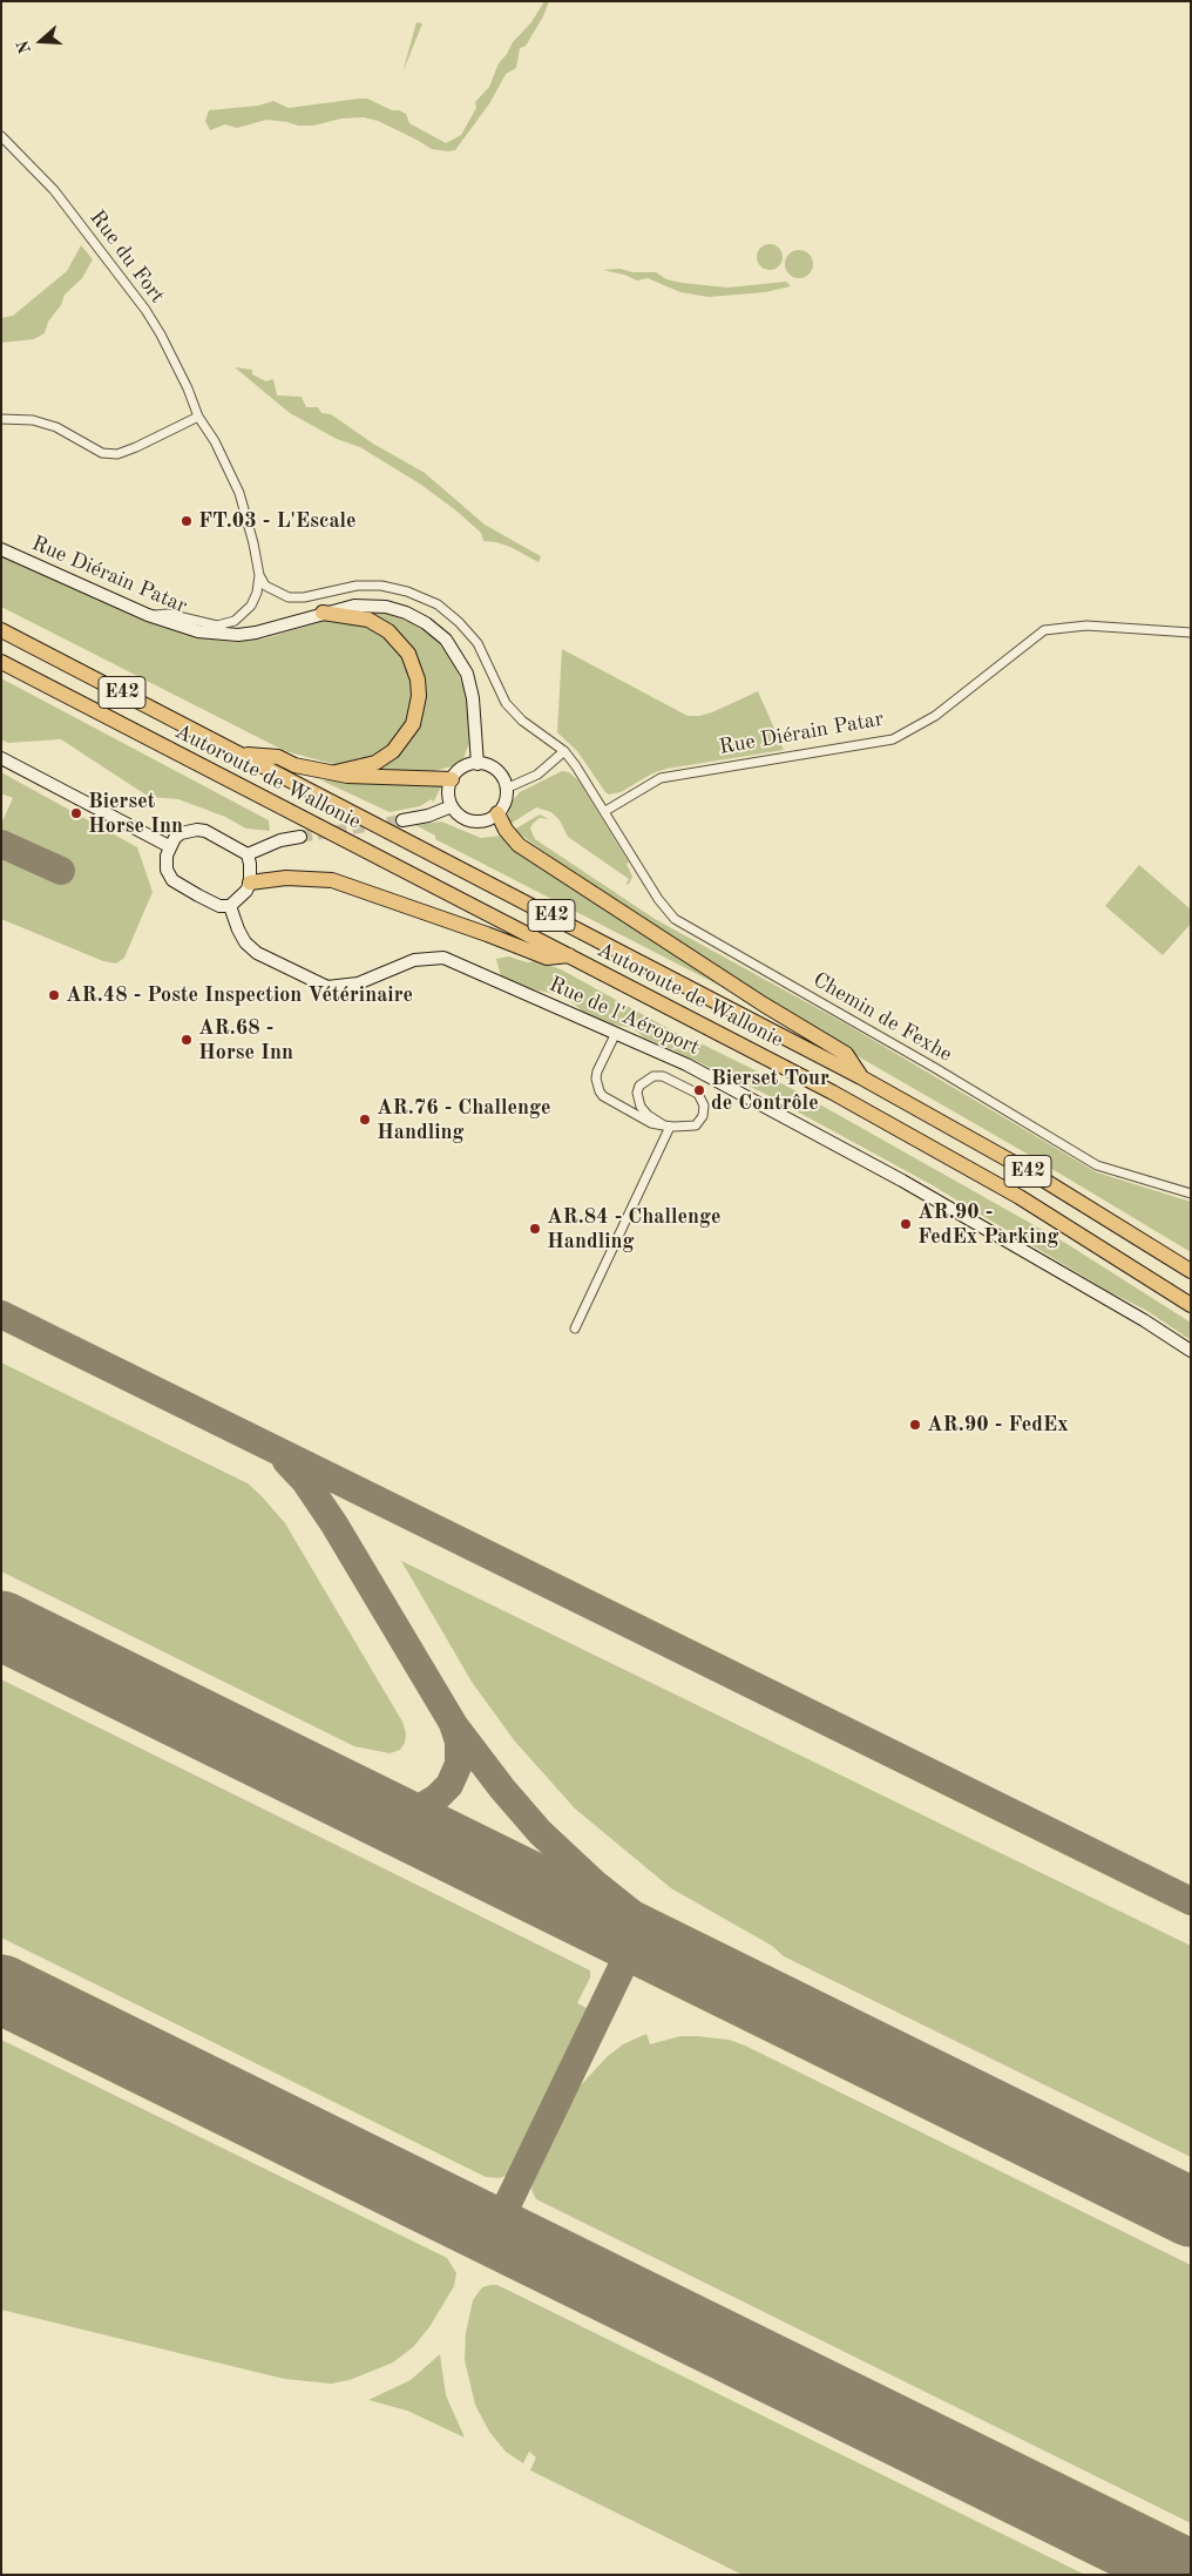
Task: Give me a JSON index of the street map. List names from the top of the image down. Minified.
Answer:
{"streets":{"highway":["E42","Autoroute de Wallonie"],"street":["Rue du Fort","Rue Diérain Patar","Rue de l'Aéroport","Chemin de Fexhe"]},"crossings":[["Rue Diérain Patar","Chemin de Fexhe"]],"places":["FT.03 - L'Escale","Bierset Horse Inn","AR.48 - Poste Inspection Vétérinaire","AR.68 - Horse Inn","Bierset Tour de Contrôle","AR.76 - Challenge Handling","AR.90 - FedEx Parking","AR.84 - Challenge Handling","AR.90 - FedEx"],"north":"left"}
